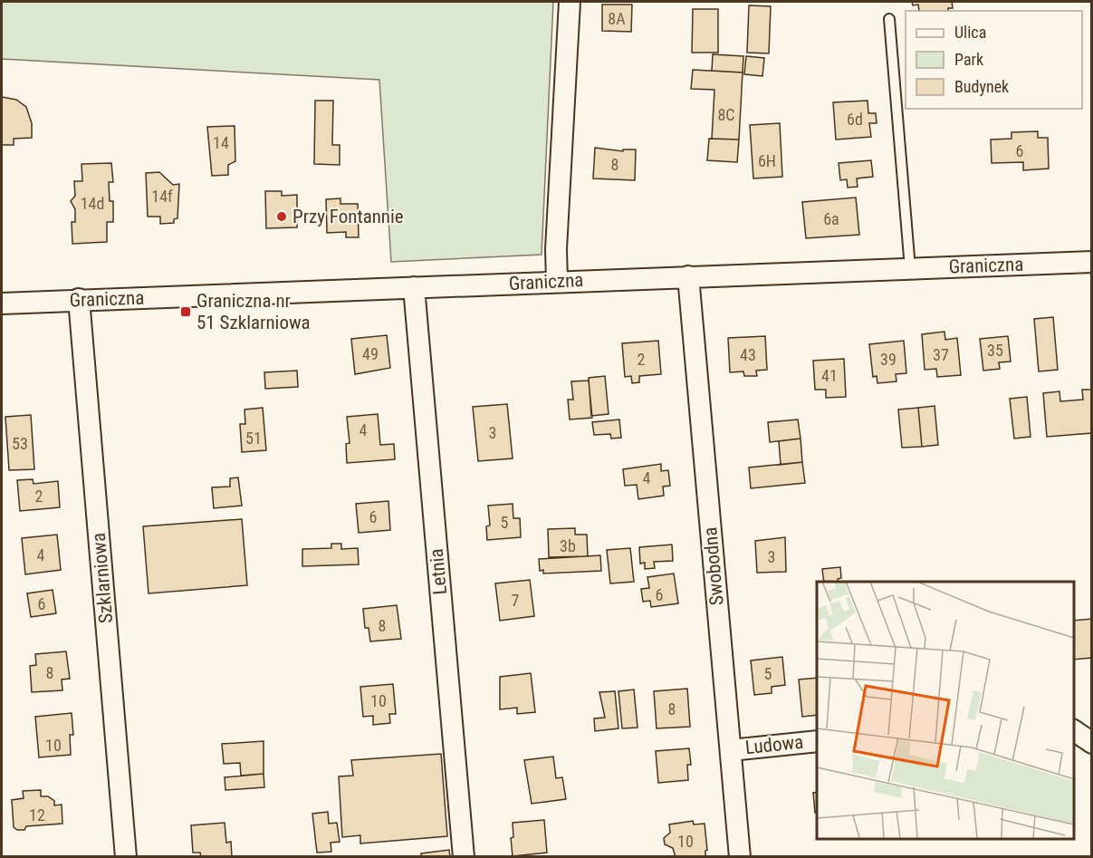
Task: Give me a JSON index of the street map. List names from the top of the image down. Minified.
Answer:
{"streets":{"street":["Graniczna","Swobodna","Letnia","Szklarniowa","Ludowa"]},"crossings":[["Graniczna","Swobodna"],["Graniczna","Letnia"],["Graniczna","Szklarniowa"],["Swobodna","Ludowa"]],"places":{"other":["Przy Fontannie"],"transit":["Graniczna nr 51 Szklarniowa"]},"house_numbers":["8A","8C","6d","14","6","6H","8","14f","14d","6a","35","49","43","37","2","39","41","4","3","51","53","4","2","6","5","3b","4","3","6","7","6","8","8","5","10","8","10","12","10"],"legend":["Ulica","Park","Budynek"]}
